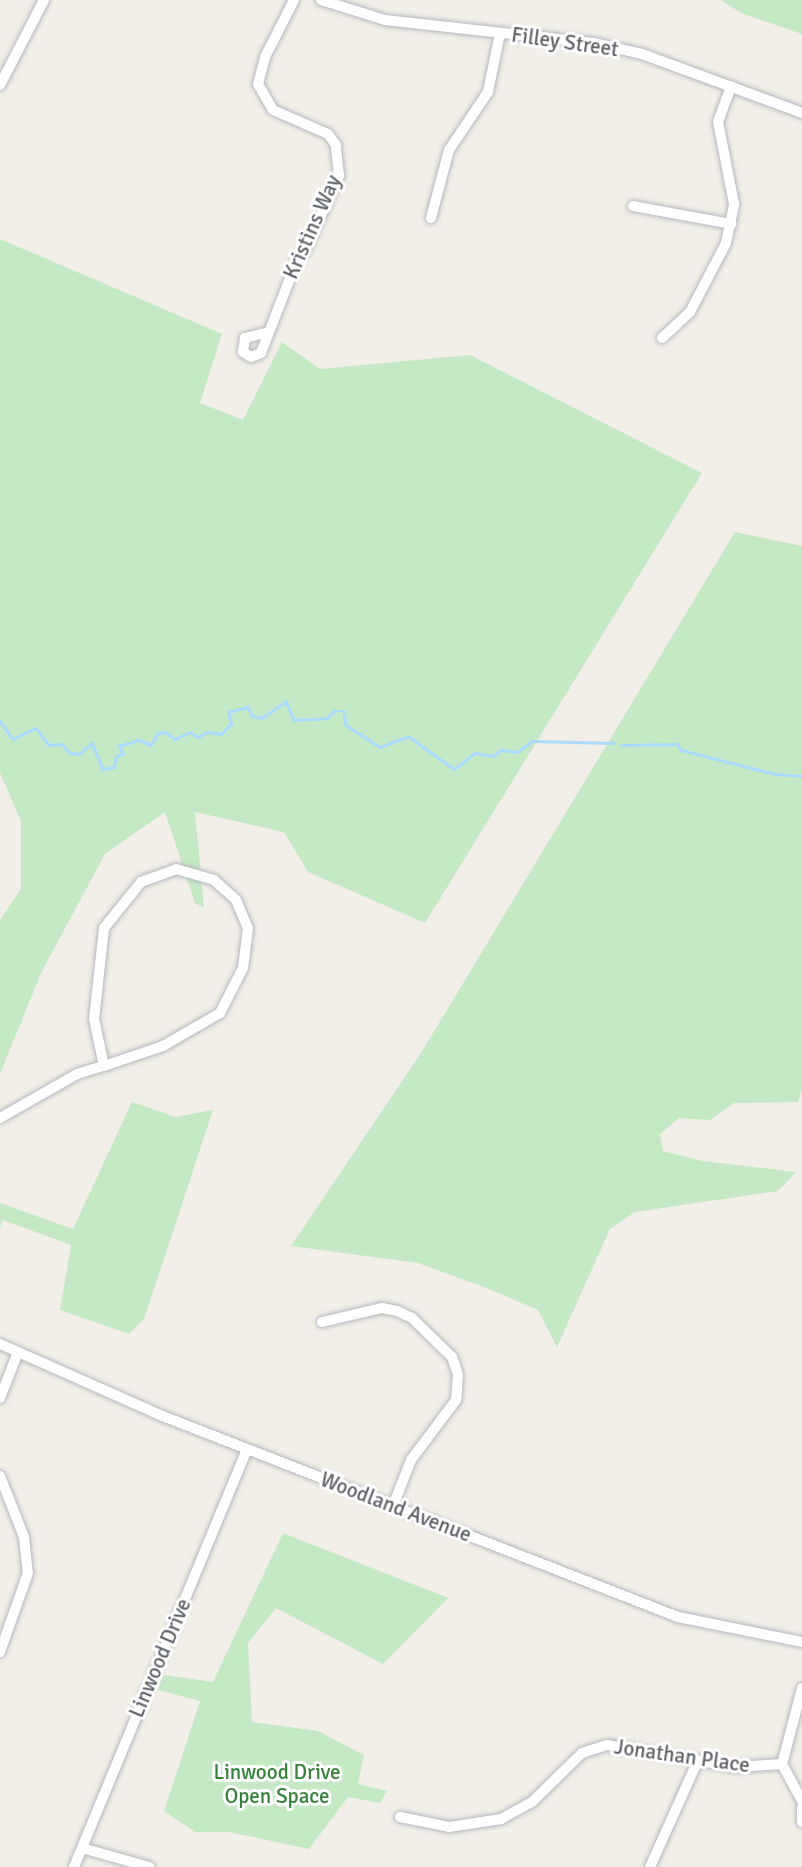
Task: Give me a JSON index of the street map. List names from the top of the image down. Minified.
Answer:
{"streets":{"street":["Filley Street","Kristins Way","Woodland Avenue","Linwood Drive","Jonathan Place"]},"crossings":[["Woodland Avenue","Linwood Drive"]],"parks":["Linwood Drive Open Space"]}
